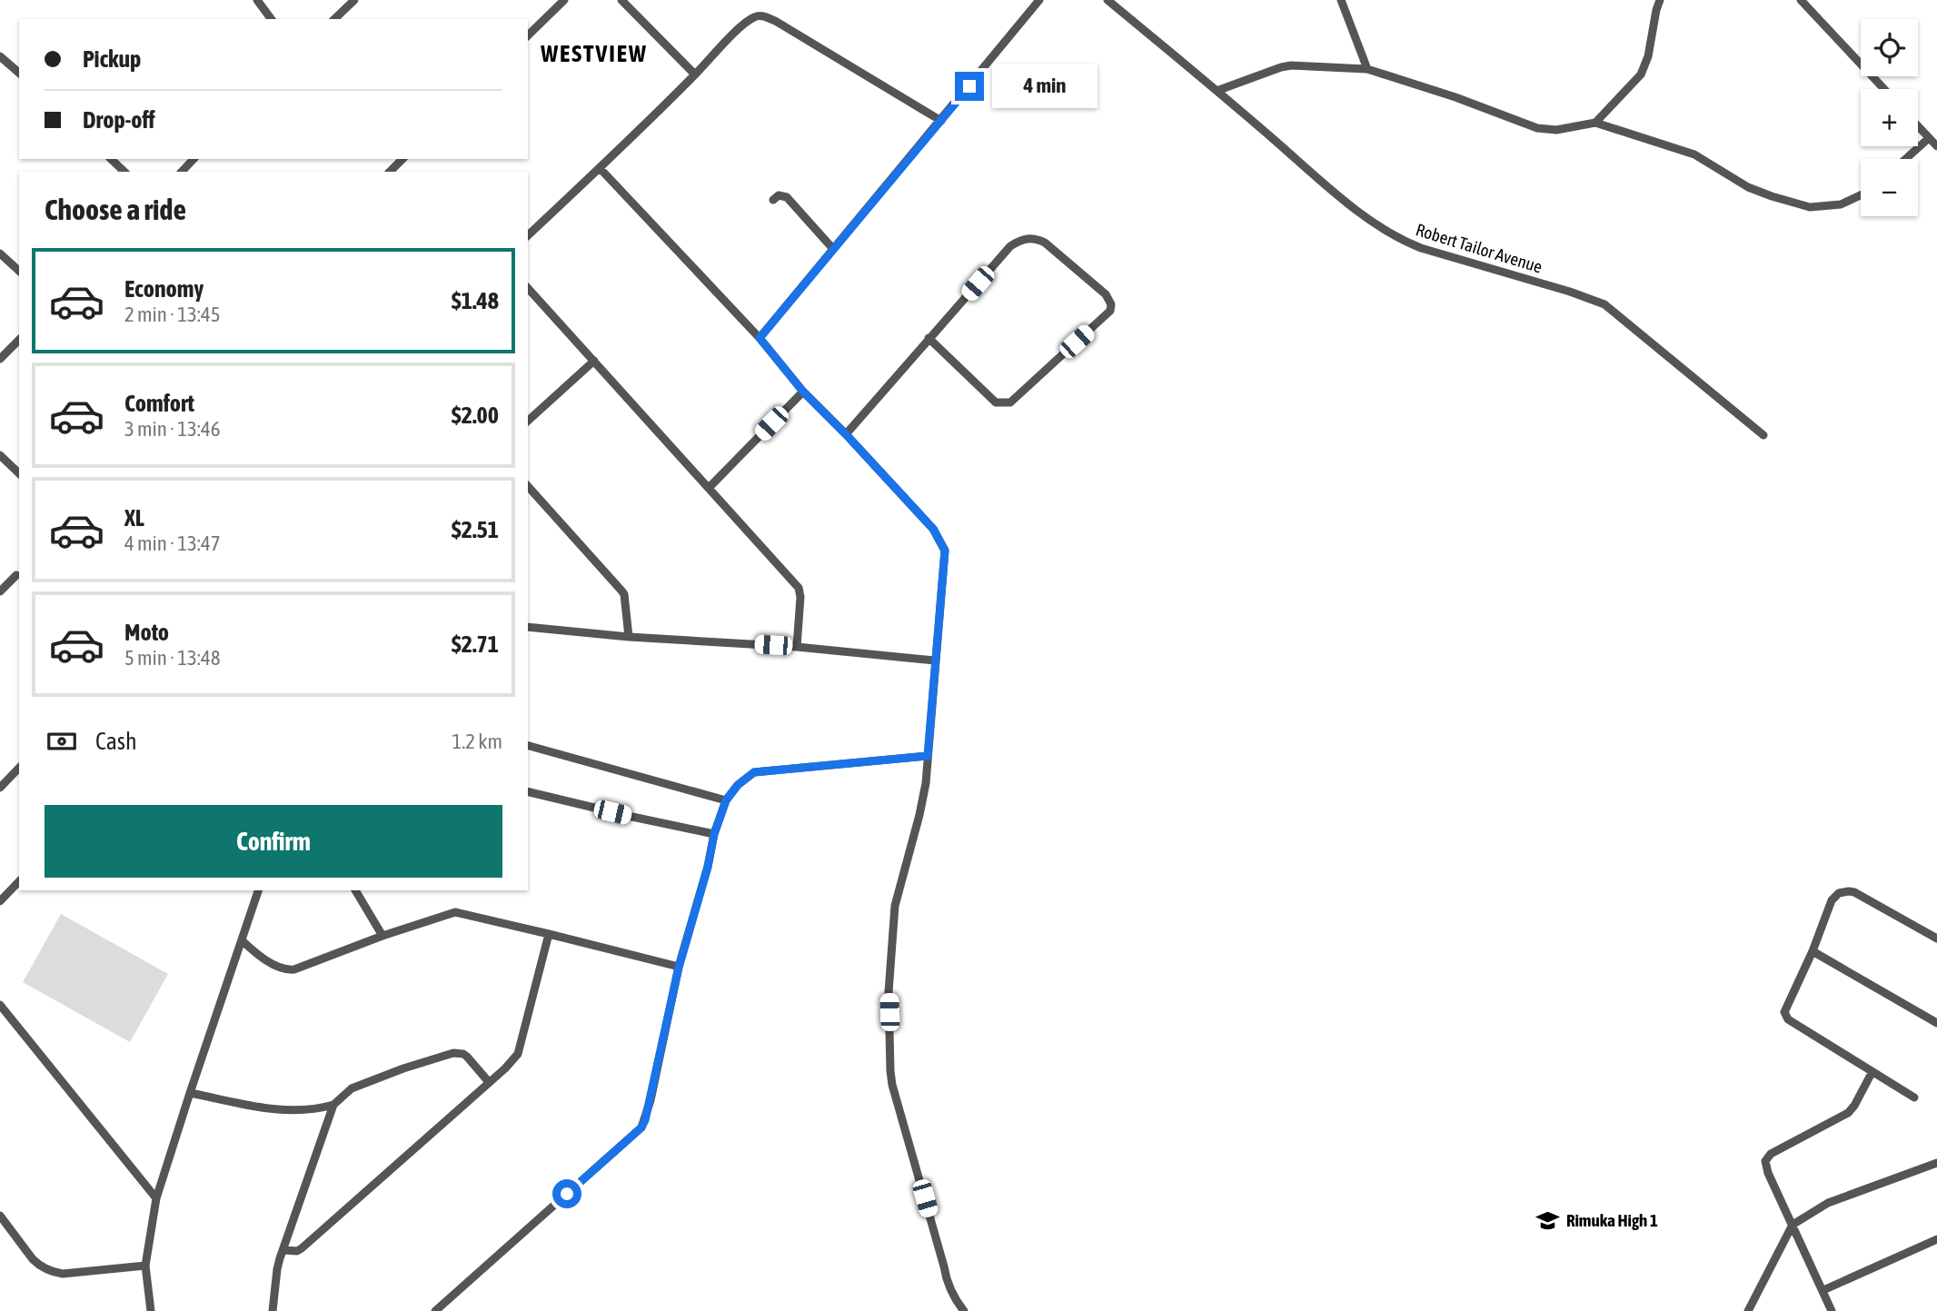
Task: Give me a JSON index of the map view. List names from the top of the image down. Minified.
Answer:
{"streets":{"street":["Robert Tailor Avenue"]},"districts":["WESTVIEW"],"places":{"school or university":["Rimuka High 1"]},"page":{"map_buttons":["+","−"],"banner":["Pickup","Drop-off"],"bubble":"4 min","heading":"Choose a ride","list":[{"name":"Economy","note":"2 min · 13:45","value":"$1.48"},{"name":"Comfort","note":"3 min · 13:46","value":"$2.00"},{"name":"XL","note":"4 min · 13:47","value":"$2.51"},{"name":"Moto","note":"5 min · 13:48","value":"$2.71"}],"pay":["Cash","1.2 km"],"buttons":"Confirm"}}
